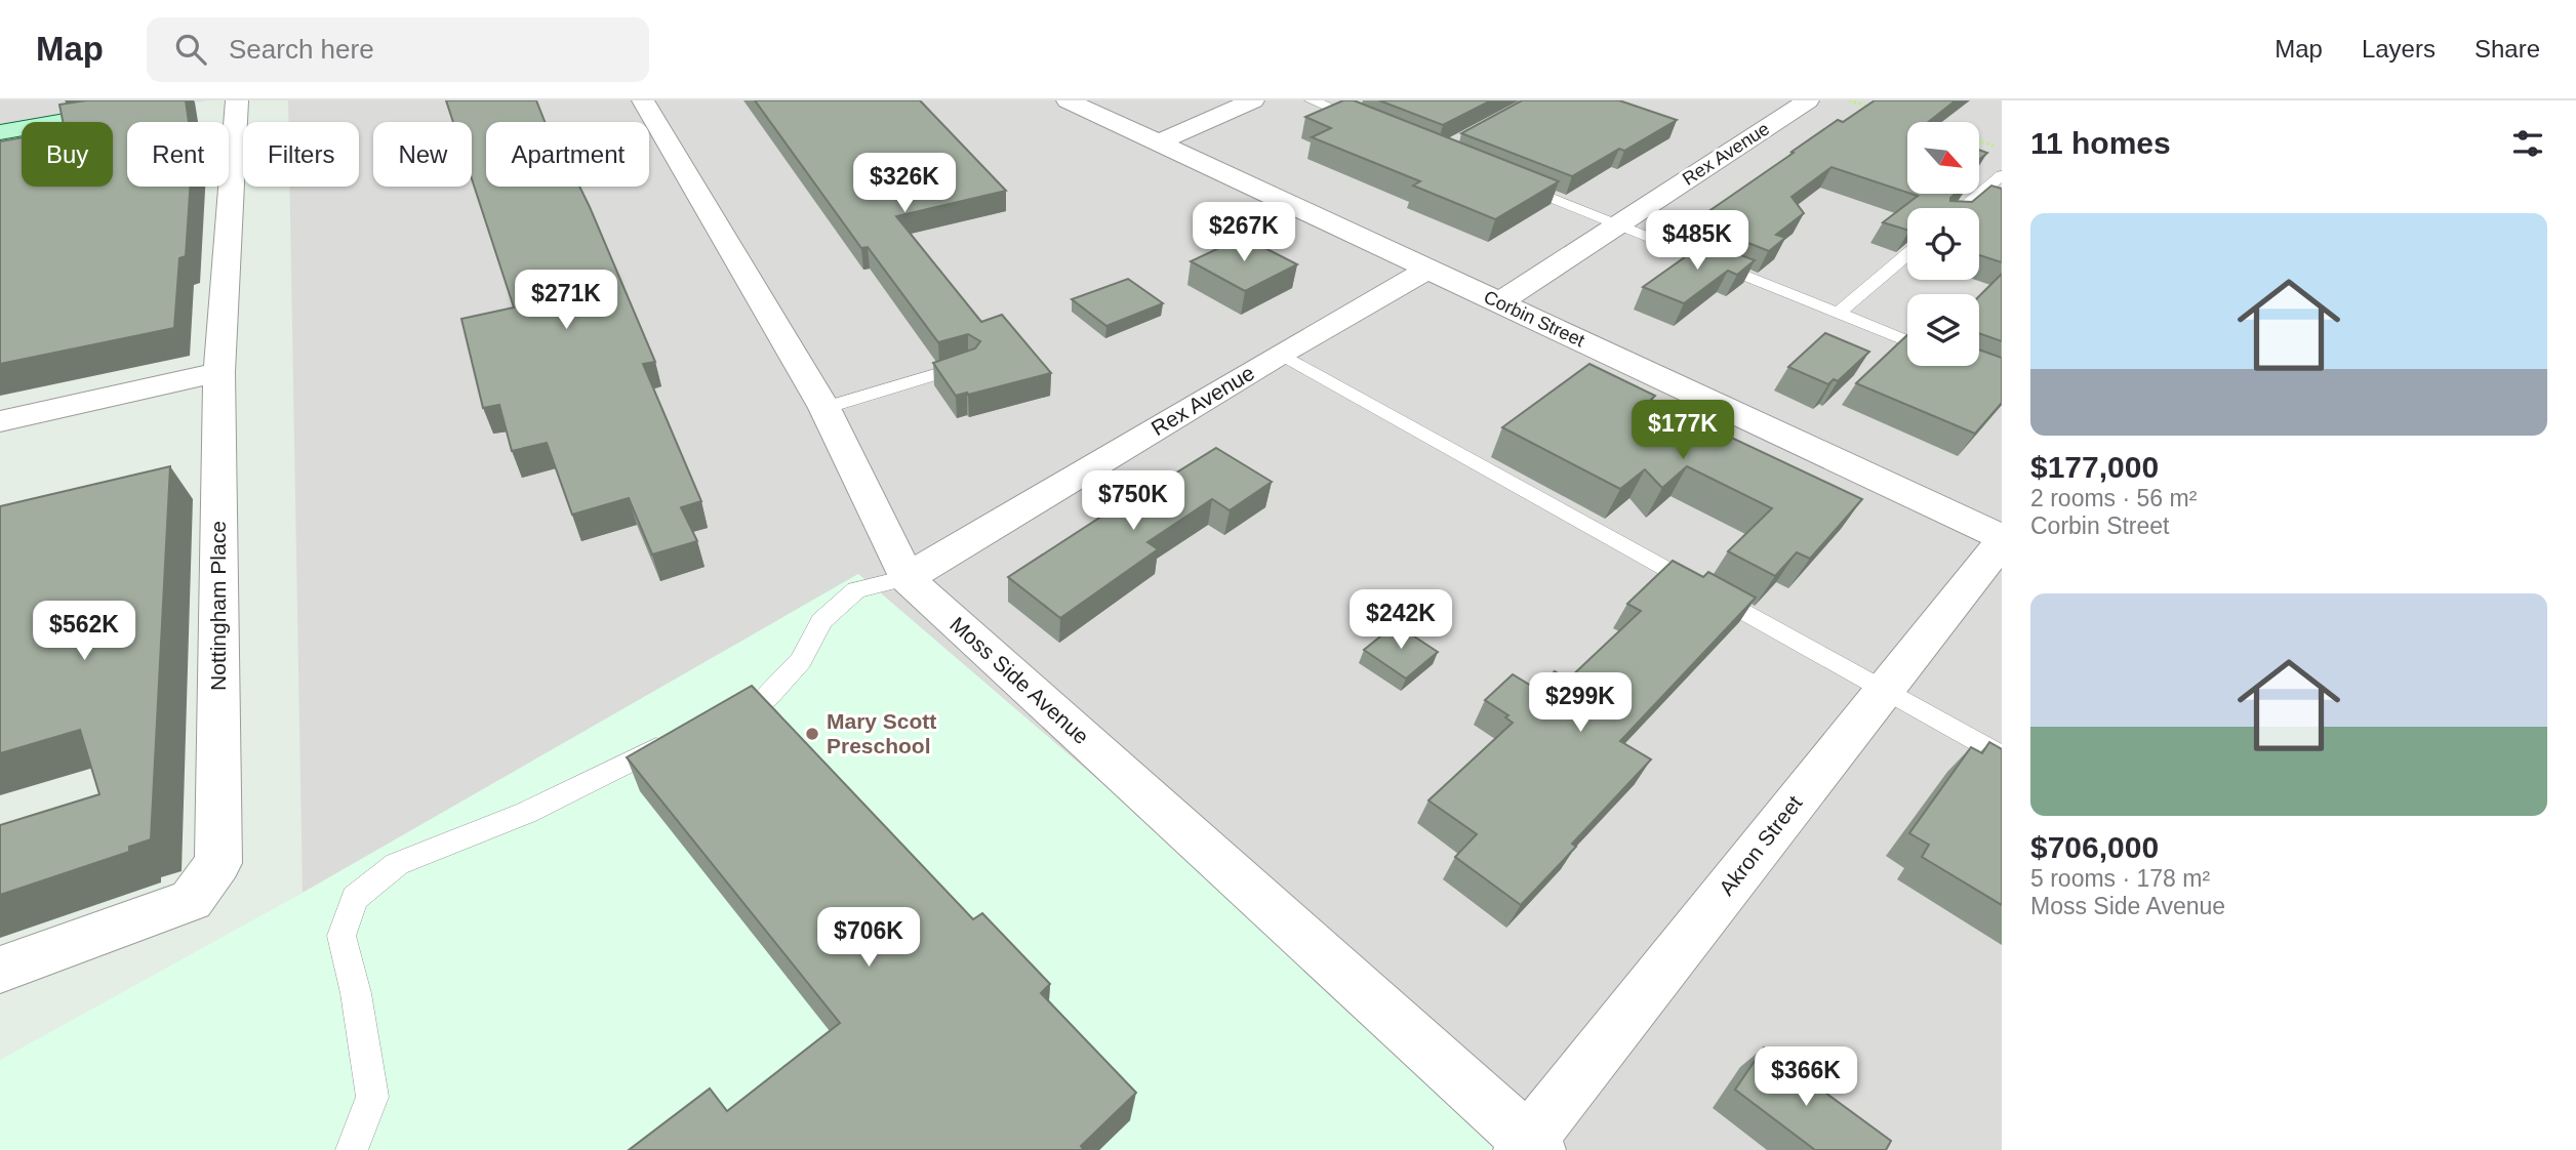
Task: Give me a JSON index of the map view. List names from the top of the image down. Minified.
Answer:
{"streets":{"street":["Rex Avenue","Corbin Street","Nottingham Place","Moss Side Avenue","Akron Street"]},"crossings":[["Rex Avenue","Corbin Street"],["Rex Avenue","Moss Side Avenue"],["Corbin Street","Akron Street"],["Moss Side Avenue","Akron Street"]],"places":["Mary Scott Preschool"],"north":"bottom right","page":{"header":"Map","search":"Search here","nav":["Map","Layers","Share"],"heading":"11 homes","chip":["Buy","Rent","Filters","New","Apartment"],"price":["$326K","$267K","$485K","$271K","$177K","$750K","$242K","$562K","$299K","$706K","$366K"],"list":[{"name":"$177,000","note":"2 rooms · 56 m² · Corbin Street"},{"name":"$706,000","note":"5 rooms · 178 m² · Moss Side Avenue"}]}}
